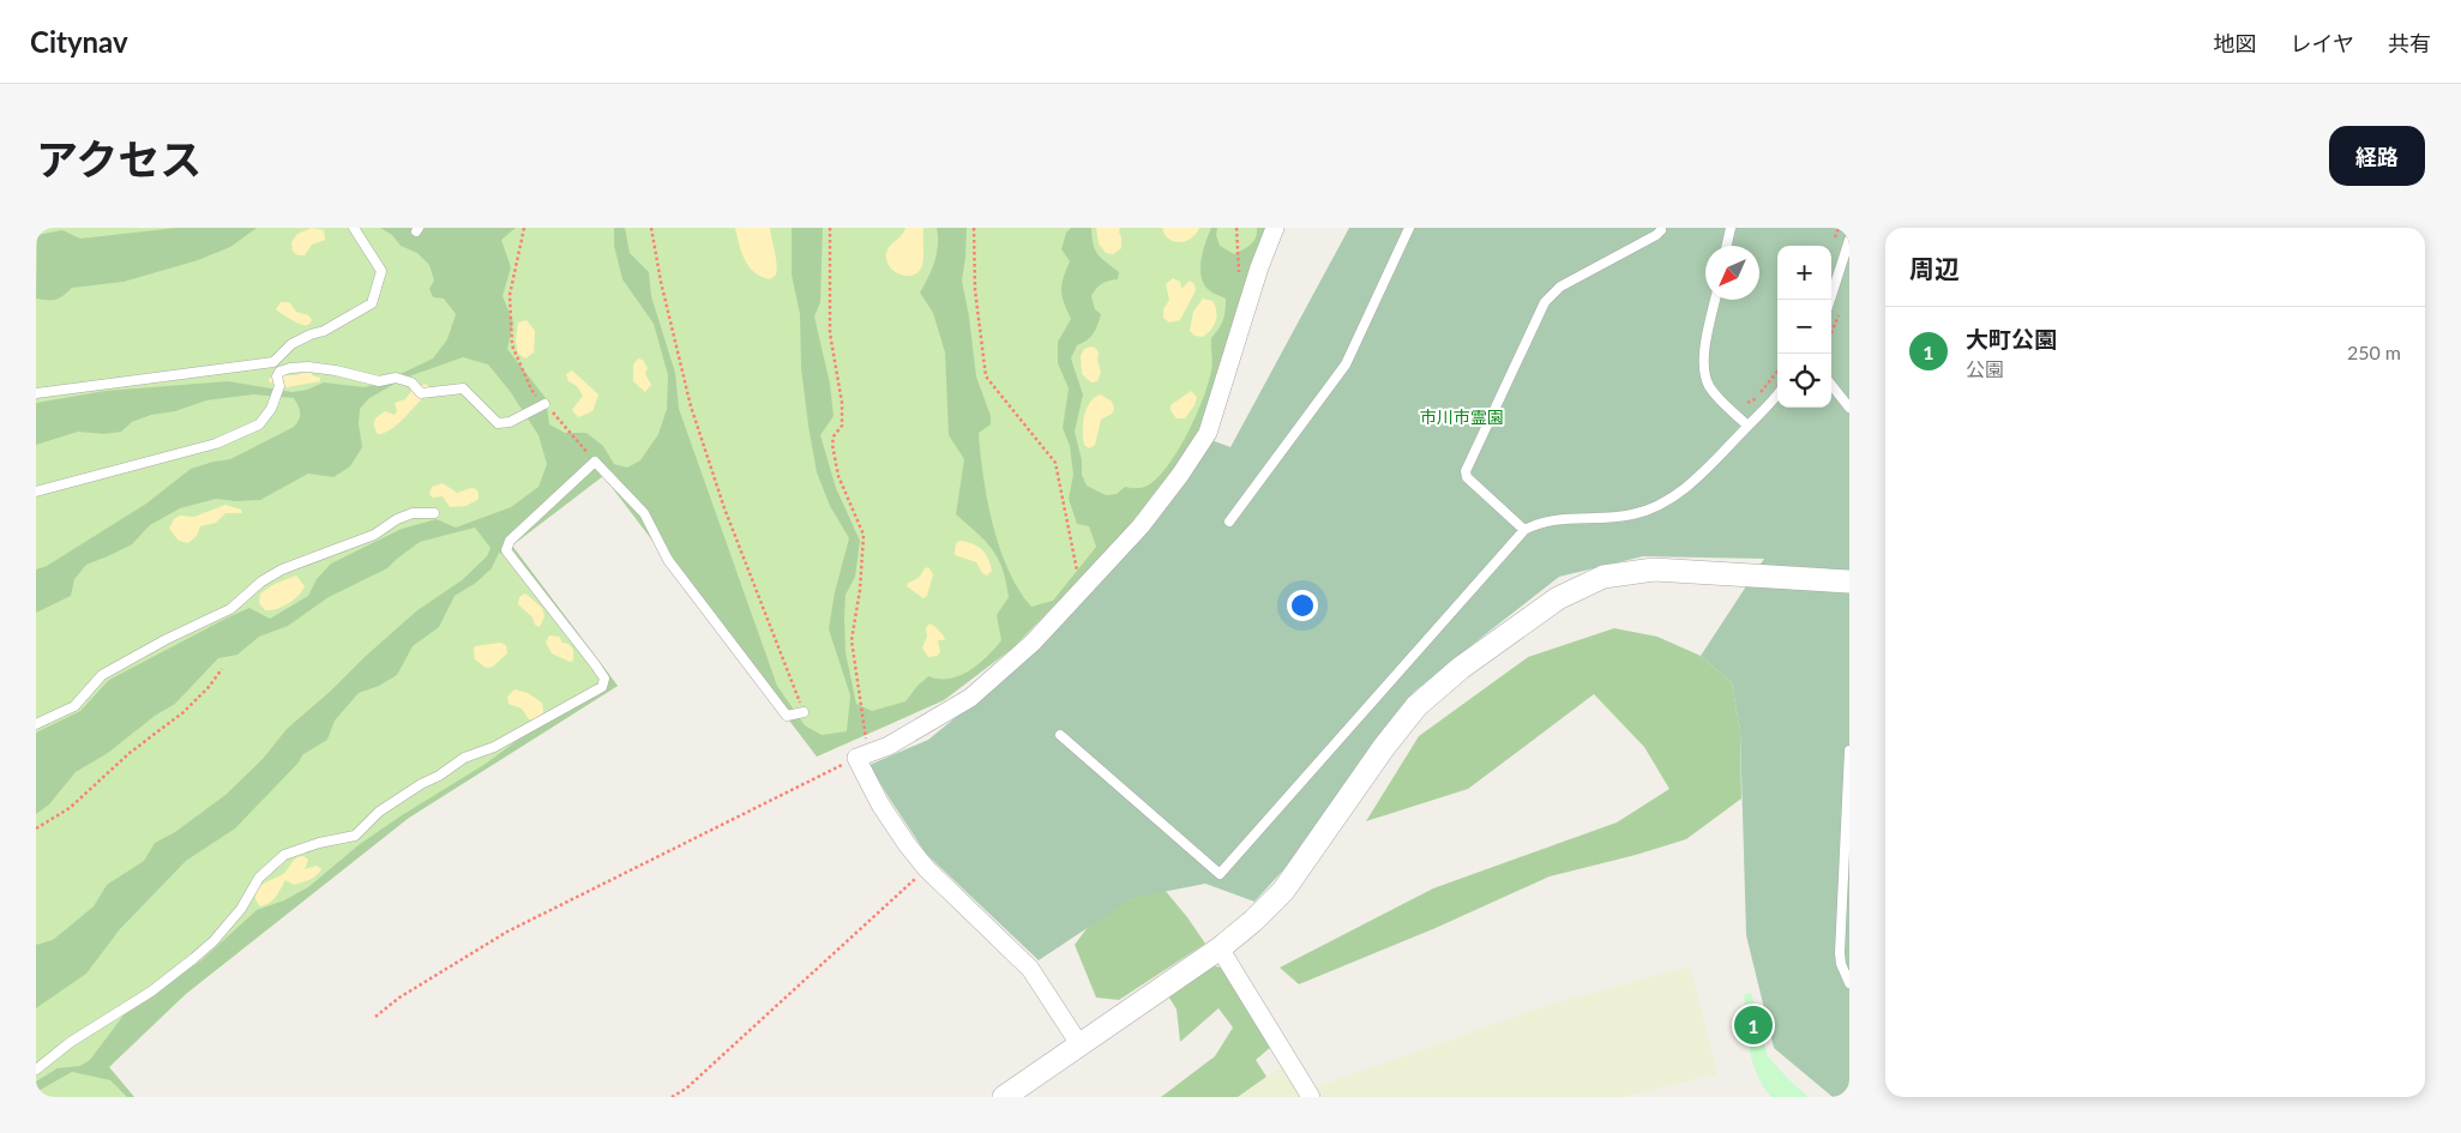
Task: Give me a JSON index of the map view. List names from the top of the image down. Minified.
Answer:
{"parks":["市川市霊園"],"north":"bottom left","page":{"header":"Citynav","nav":["地図","レイヤ","共有"],"title":"アクセス","buttons":"経路","heading":"周辺","map_buttons":["+","−"],"list":[{"mark":"1","name":"大町公園","note":"公園","value":"250 m"}],"pins":"1"}}
